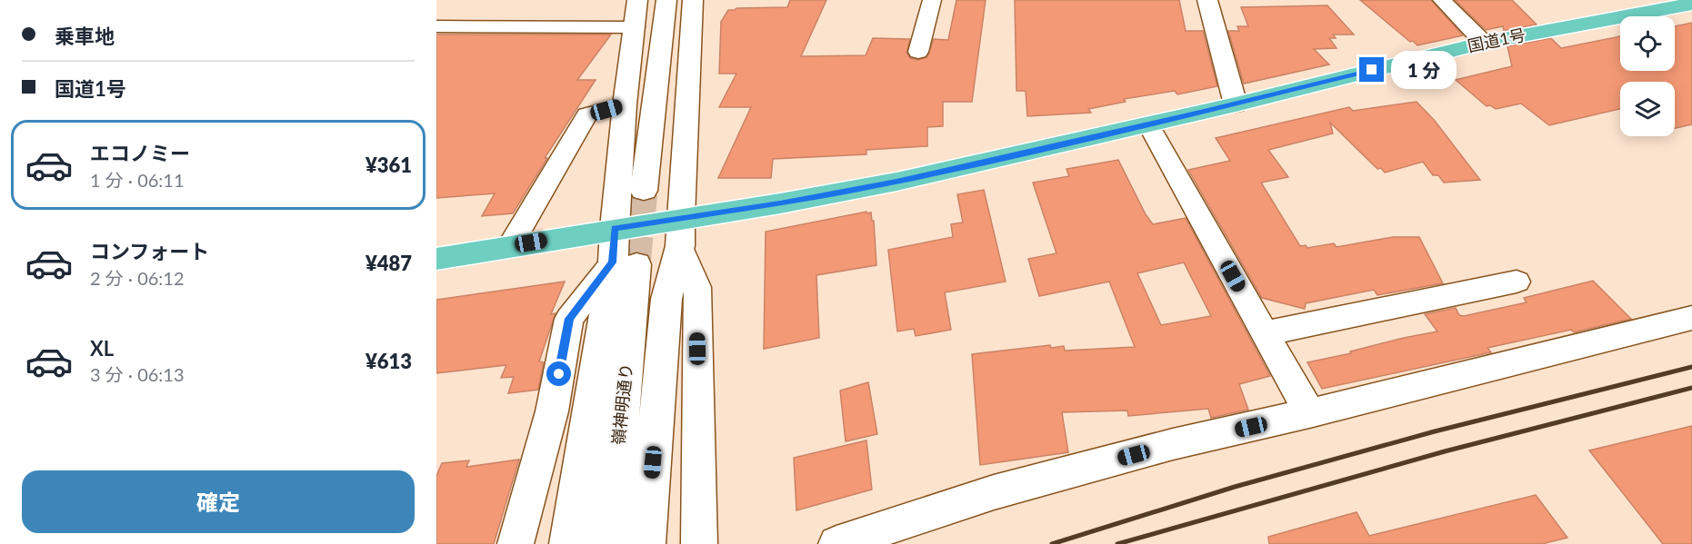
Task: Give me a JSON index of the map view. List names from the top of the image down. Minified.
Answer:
{"streets":{"highway":["国道1号"],"street":["嶺神明通り"]},"page":{"banner":["乗車地","国道1号"],"bubble":"1 分","list":[{"name":"エコノミー","note":"1 分 · 06:11","value":"¥361"},{"name":"コンフォート","note":"2 分 · 06:12","value":"¥487"},{"name":"XL","note":"3 分 · 06:13","value":"¥613"}],"buttons":"確定"}}
